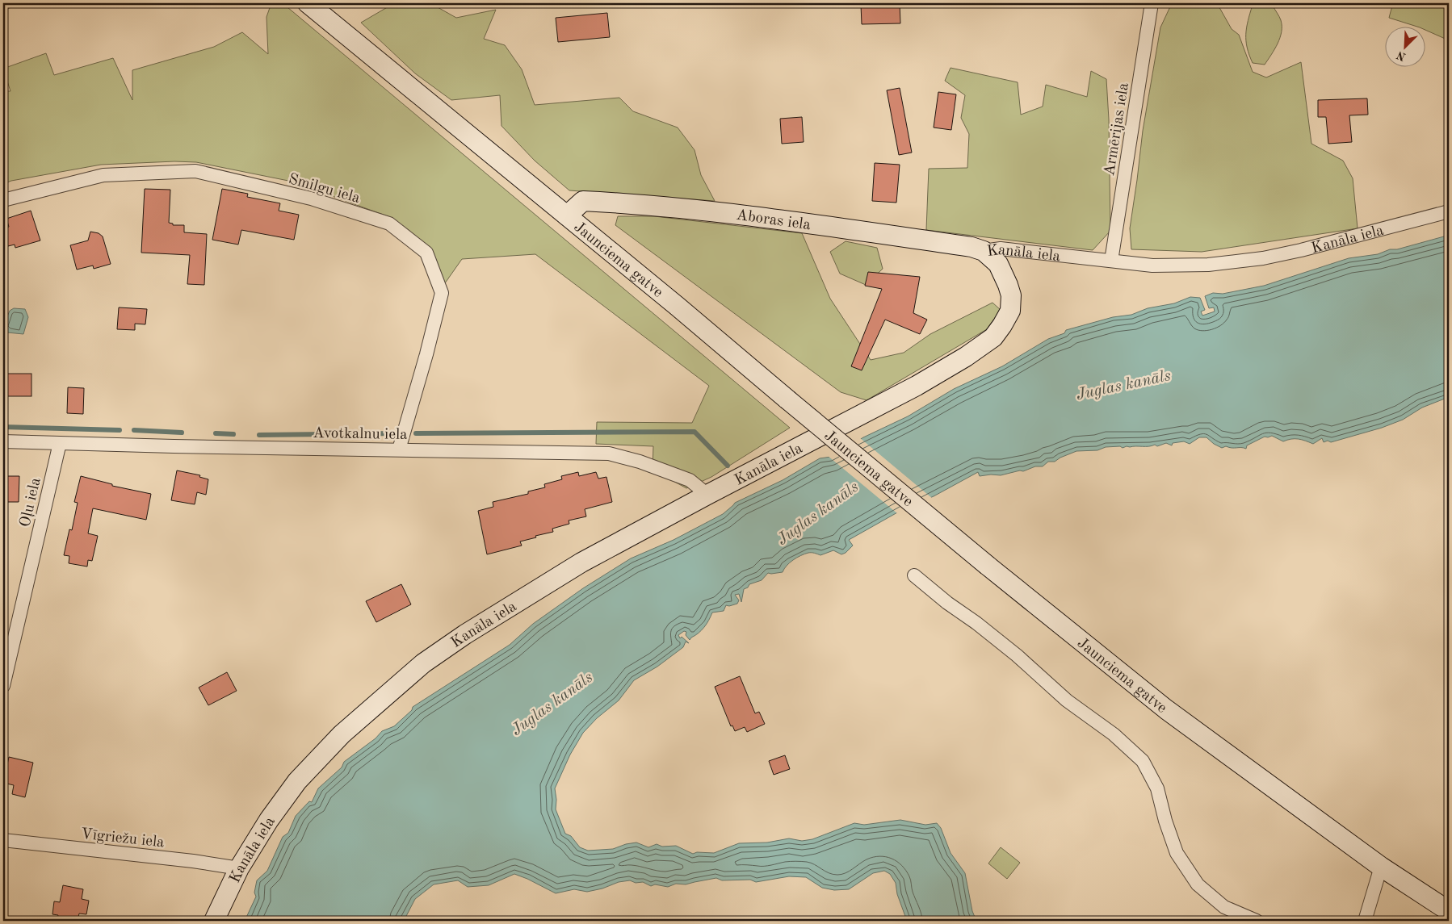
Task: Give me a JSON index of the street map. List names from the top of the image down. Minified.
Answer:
{"streets":{"street":["Armērijas iela","Smilgu iela","Aboras iela","Kanāla iela","Jaunciema gatve","Avotkalnu iela","Oļu iela","Vīgriežu iela"]},"crossings":[["Armērijas iela","Kanāla iela"],["Smilgu iela","Avotkalnu iela"],["Aboras iela","Kanāla iela"],["Aboras iela","Jaunciema gatve"],["Kanāla iela","Avotkalnu iela"],["Kanāla iela","Vīgriežu iela"],["Avotkalnu iela","Oļu iela"]],"water":["Juglas kanāls"],"north":"bottom left"}
